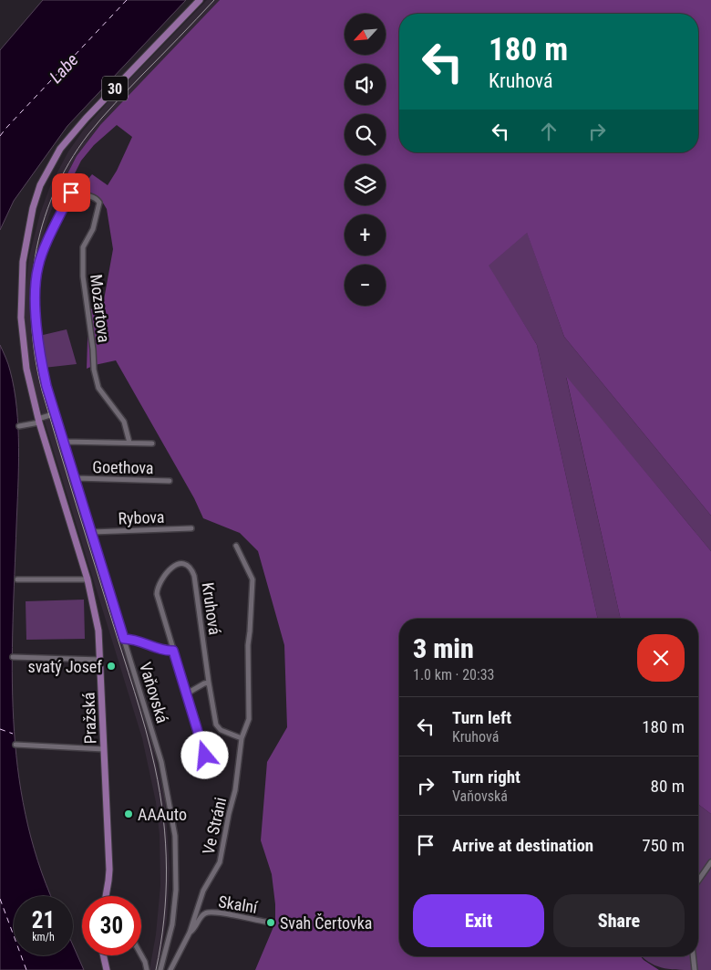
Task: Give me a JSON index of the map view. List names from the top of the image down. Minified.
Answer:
{"streets":{"main road":["30","Pražská"],"street":["Mozartova","Goethova","Rybova","Kruhová","Vaňovská","Ve Stráni","Skalní"]},"crossings":[["Mozartova","Vaňovská"],["Goethova","Vaňovská"],["Rybova","Vaňovská"],["Kruhová","Ve Stráni"],["Ve Stráni","Skalní"]],"water":["Labe"],"places":["svatý Josef","AAAuto","Svah Čertovka"],"north":"bottom left","page":{"map_buttons":["+","−"],"turn":["180 m","Kruhová"],"heading":["3 min","1.0 km · 20:33"],"list":[{"name":"Turn left","note":"Kruhová","value":"180 m"},{"name":"Turn right","note":"Vaňovská","value":"80 m"},{"name":"Arrive at destination","value":"750 m"}],"buttons":["Exit","Share"],"speed":"21 km/h","limit":"30"}}
